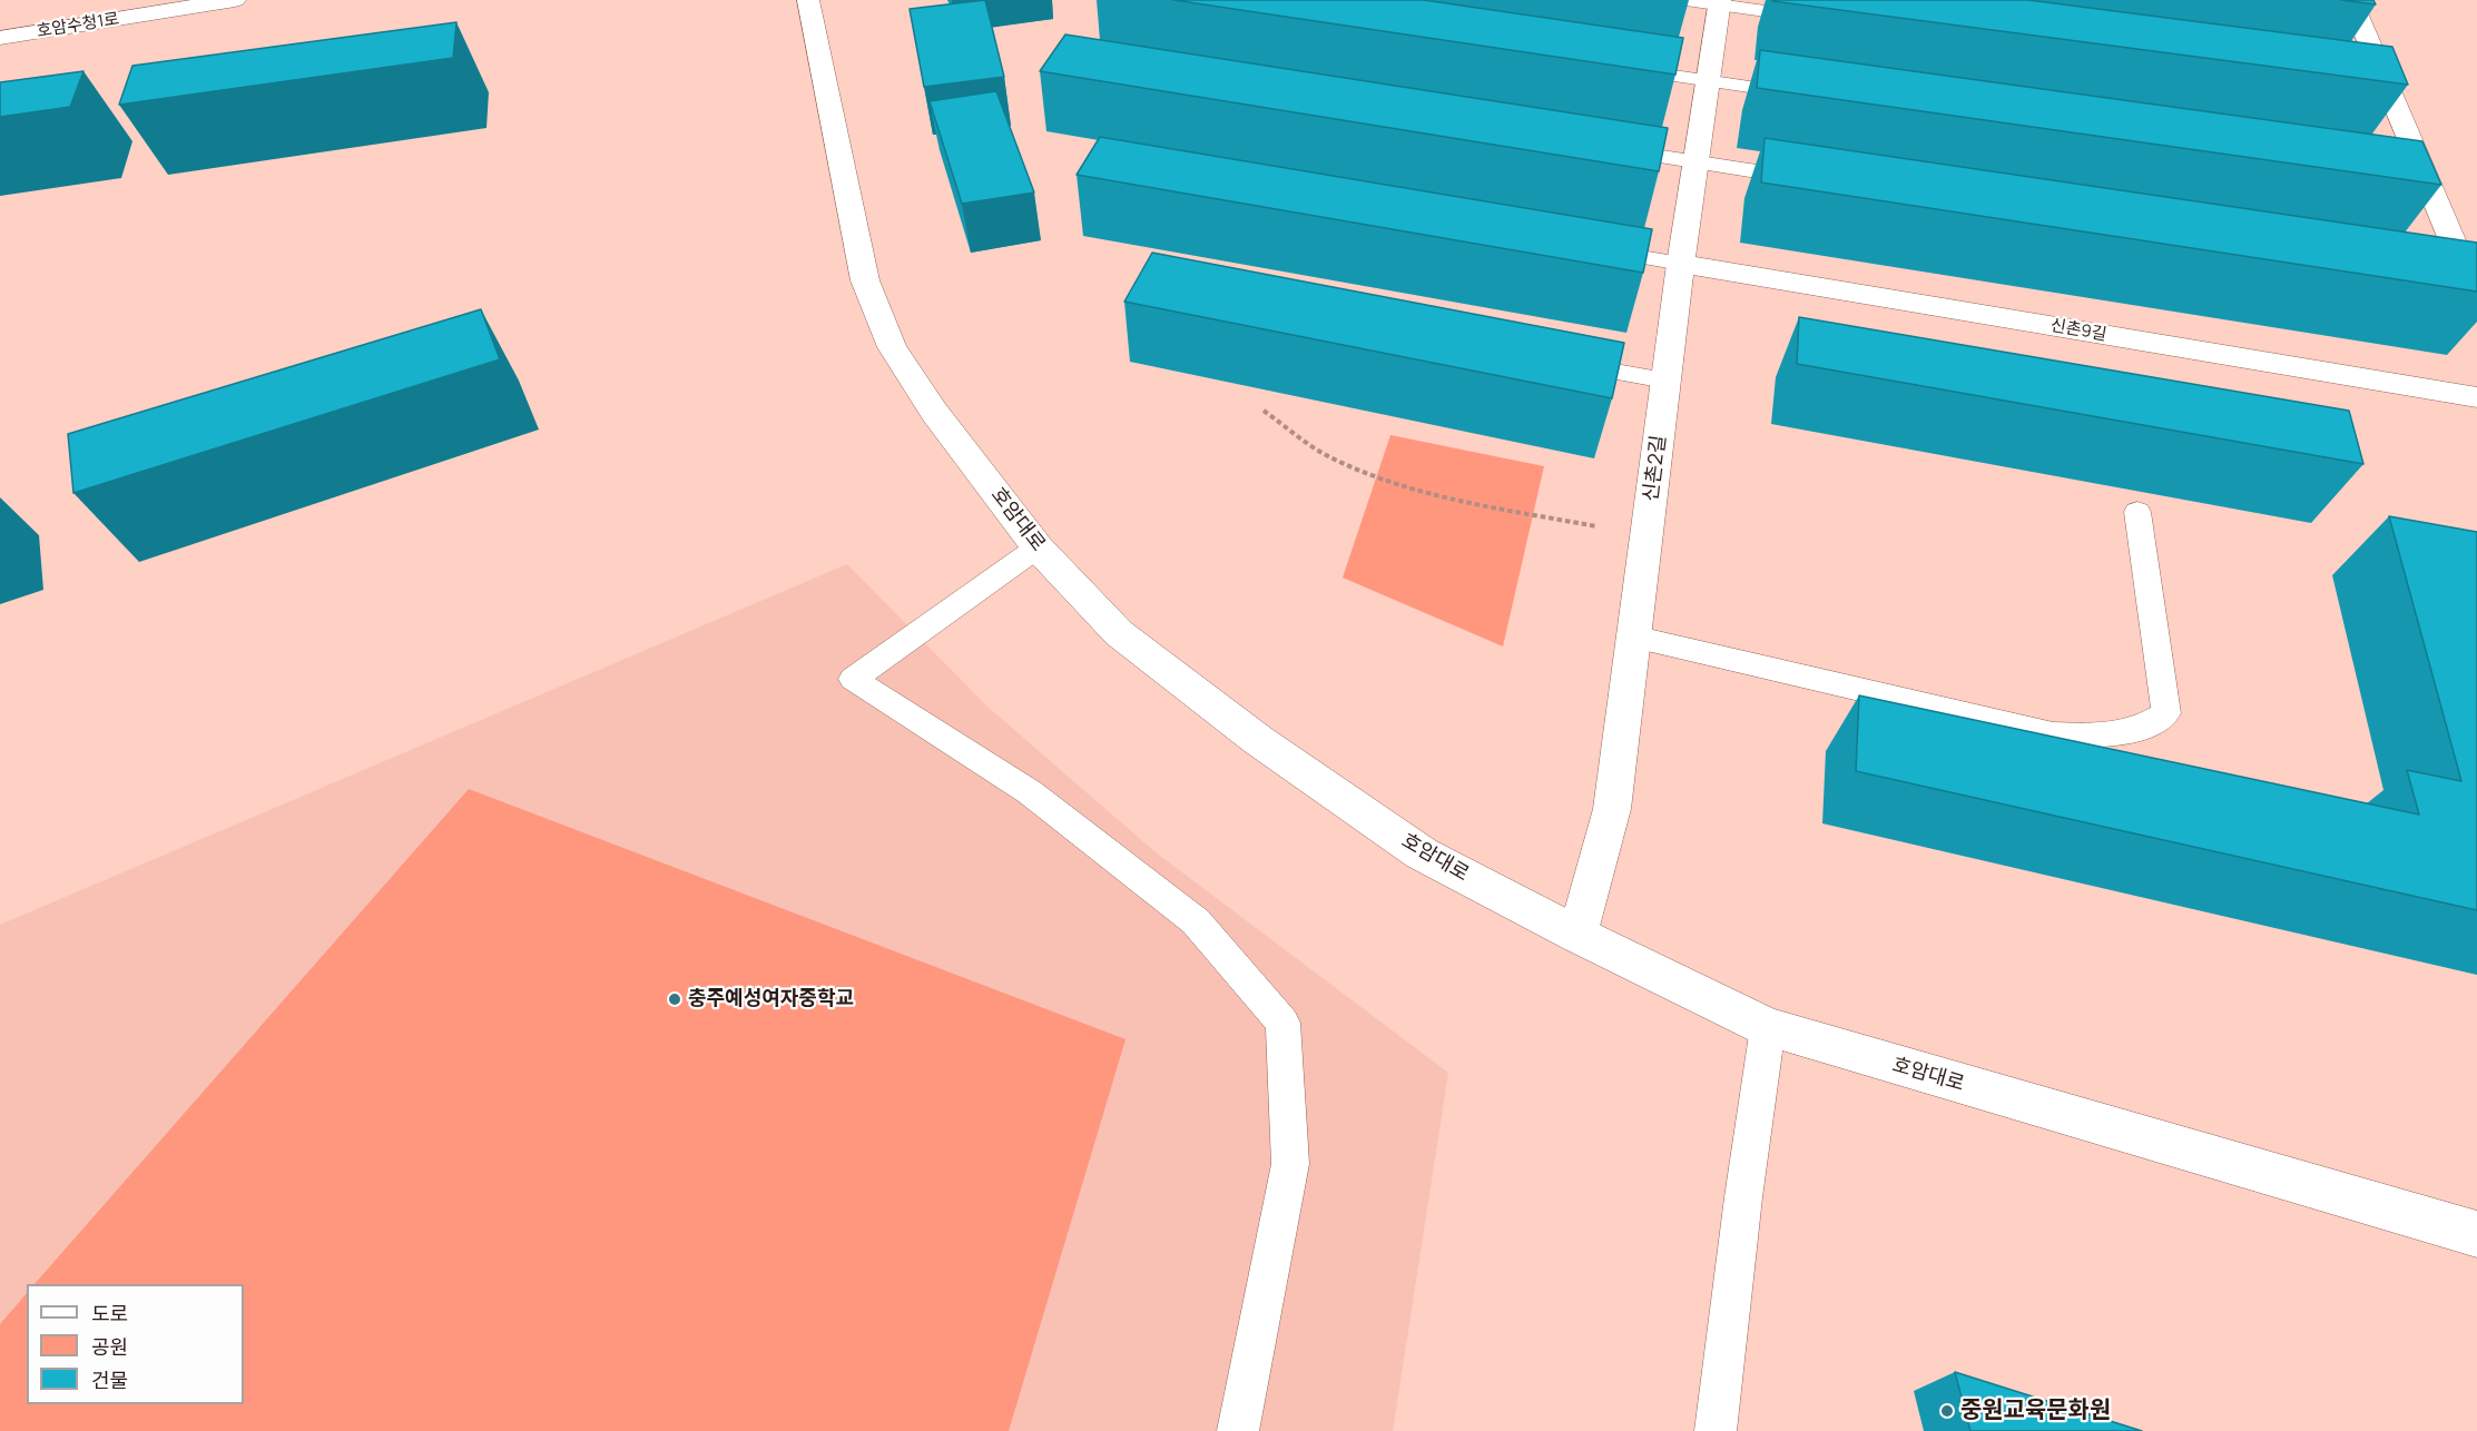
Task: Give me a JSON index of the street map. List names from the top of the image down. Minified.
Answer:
{"streets":{"street":["호암수청1로","신촌9길","신촌2길","호암대로"]},"crossings":[["신촌9길","신촌2길"],["신촌2길","호암대로"]],"places":["충주예성여자중학교","중원교육문화원"],"legend":["도로","공원","건물"]}
